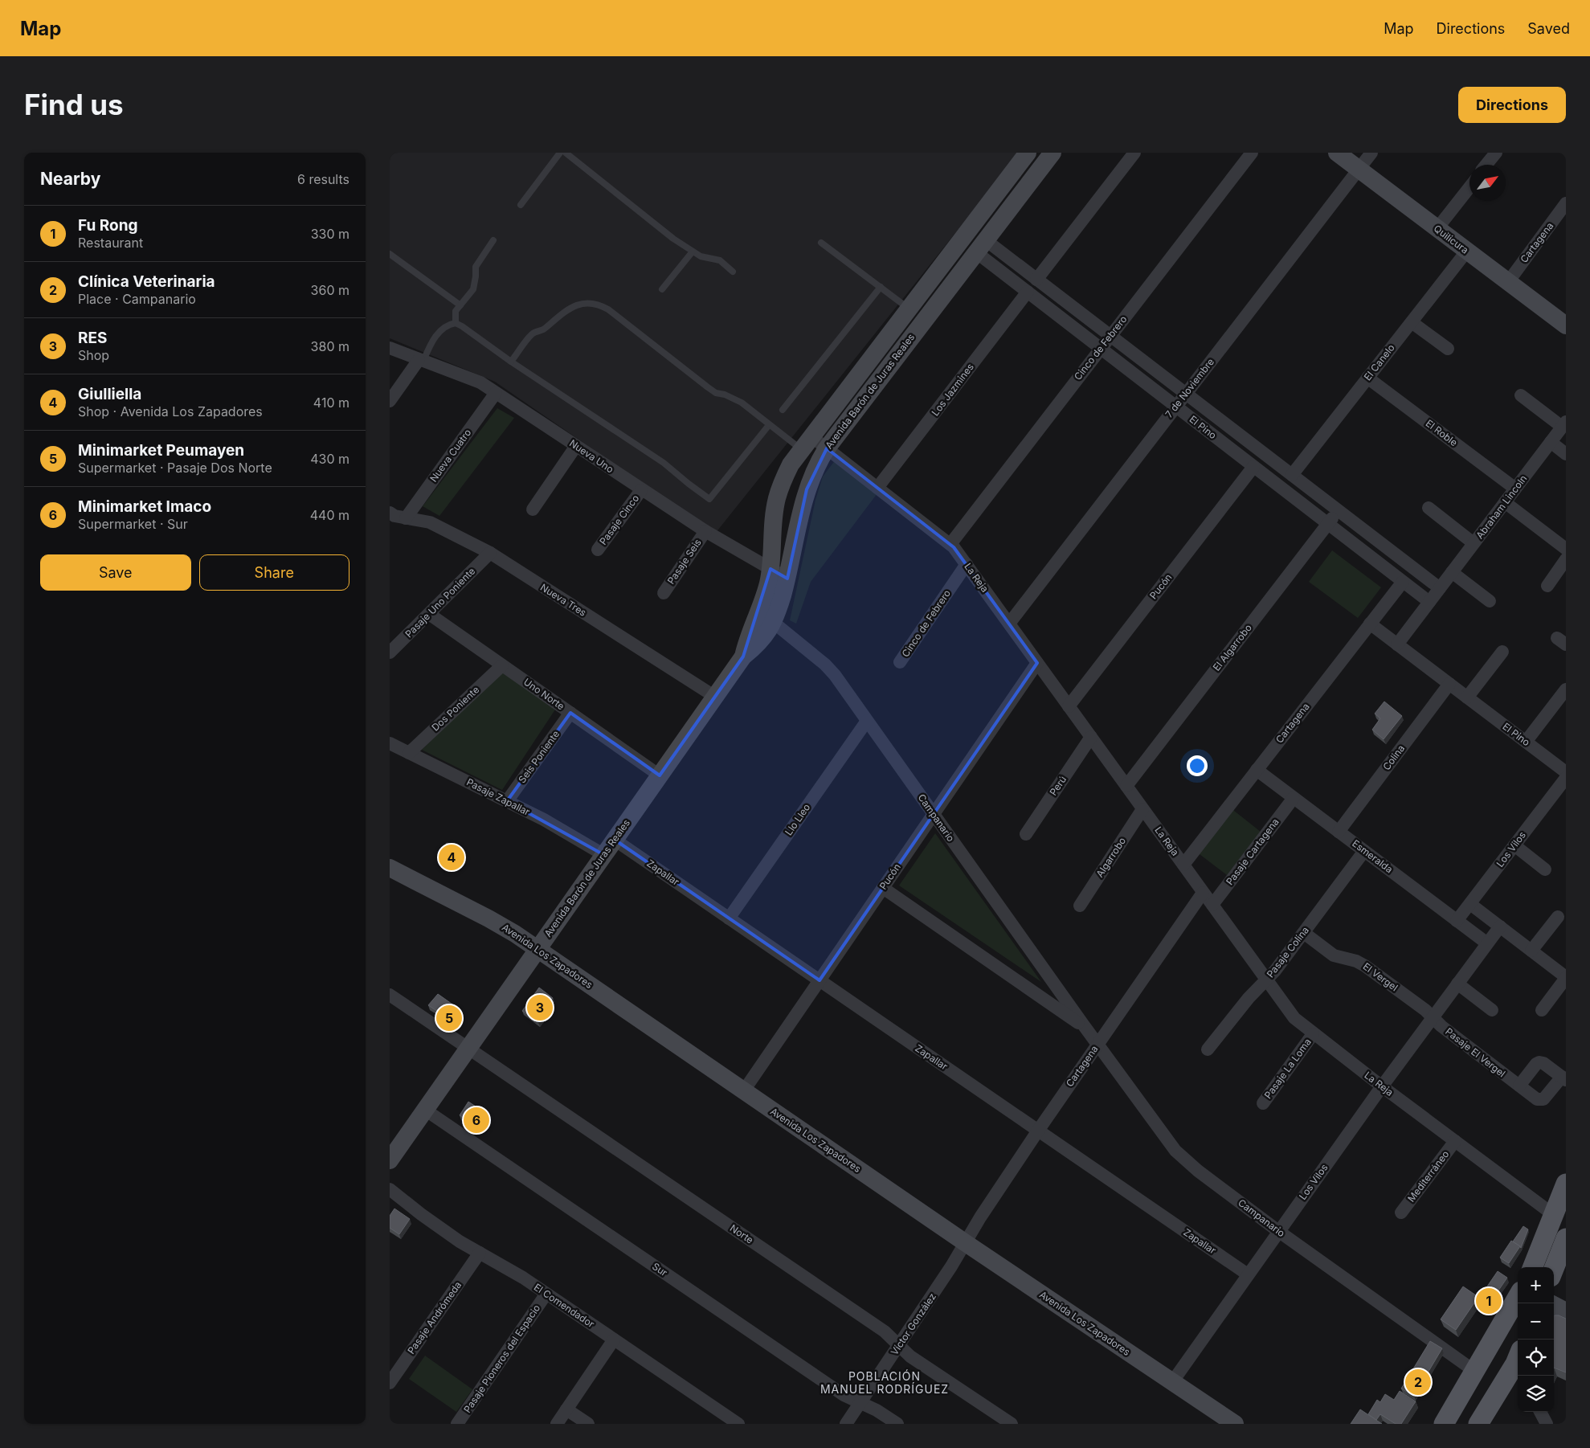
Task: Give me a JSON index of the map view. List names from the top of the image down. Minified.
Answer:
{"streets":{"street":["Quilicura","Cartagena","Cinco de Febrero","El Canelo","7 de Noviembre","Los Jazmines","Avenida Barón de Juras Reales","El Pino","El Roble","Nueva Cuatro","Nueva Uno","Abraham Lincoln","Pasaje Cinco","Pasaje Seis","La Reja","Pucón","Nueva Tres","Pasaje Uno Poniente","El Algarrobo","Uno Norte","Dos Poniente","Seis Poniente","Colina","Perú","Pasaje Zapallar","Campanario","Llo Lleo","Los Vilos","Pasaje Cartagena","Esmeralda","Algarrobo","Zapallar","Pasaje Colina","Avenida Los Zapadores","El Vergel","Pasaje El Vergel","Pasaje La Loma","Mediterráneo","Norte","Sur","El Comendador","Pasaje Andrómeda","Víctor González","Pasaje Pioneros del Espacio"]},"crossings":[["Quilicura","Cartagena"],["Quilicura","El Canelo"],["Quilicura","7 de Noviembre"],["Cartagena","El Pino"],["Cartagena","La Reja"],["Cartagena","Campanario"],["Cartagena","Esmeralda"],["Cartagena","Zapallar"],["Cartagena","Avenida Los Zapadores"],["Cartagena","Víctor González"],["Cinco de Febrero","El Pino"],["Cinco de Febrero","La Reja"],["El Canelo","El Pino"],["El Canelo","El Roble"],["7 de Noviembre","El Pino"],["7 de Noviembre","La Reja"],["Los Jazmines","El Pino"],["Los Jazmines","La Reja"],["Avenida Barón de Juras Reales","El Pino"],["Avenida Barón de Juras Reales","Nueva Uno"],["Avenida Barón de Juras Reales","La Reja"],["Avenida Barón de Juras Reales","Nueva Tres"],["Avenida Barón de Juras Reales","Uno Norte"],["Avenida Barón de Juras Reales","Pasaje Zapallar"],["Avenida Barón de Juras Reales","Campanario"],["Avenida Barón de Juras Reales","Zapallar"],["Avenida Barón de Juras Reales","Avenida Los Zapadores"],["Avenida Barón de Juras Reales","Norte"],["Avenida Barón de Juras Reales","Sur"],["El Pino","Abraham Lincoln"],["El Pino","Pucón"],["El Pino","El Algarrobo"],["El Pino","Colina"],["El Roble","Abraham Lincoln"],["Nueva Cuatro","Nueva Uno"],["Nueva Cuatro","Nueva Tres"],["Nueva Uno","Pasaje Cinco"],["Nueva Uno","Pasaje Seis"],["La Reja","Pucón"],["La Reja","El Algarrobo"],["La Reja","Perú"],["La Reja","Los Vilos"],["La Reja","Pasaje Cartagena"],["La Reja","Algarrobo"],["La Reja","Pasaje Colina"],["La Reja","Pasaje La Loma"],["La Reja","Mediterráneo"],["Pucón","Campanario"],["Pucón","Zapallar"],["Pucón","Avenida Los Zapadores"],["Nueva Tres","Pasaje Uno Poniente"],["Pasaje Uno Poniente","Uno Norte"],["Uno Norte","Dos Poniente"],["Uno Norte","Seis Poniente"],["Dos Poniente","Pasaje Zapallar"],["Seis Poniente","Pasaje Zapallar"],["Colina","Esmeralda"],["Campanario","Llo Lleo"],["Campanario","Los Vilos"],["Llo Lleo","Zapallar"],["Los Vilos","Esmeralda"],["Los Vilos","Zapallar"],["Los Vilos","Avenida Los Zapadores"],["Los Vilos","El Vergel"],["Los Vilos","Pasaje El Vergel"],["Pasaje Cartagena","Esmeralda"],["Esmeralda","Pasaje Colina"],["Pasaje Colina","El Vergel"],["Avenida Los Zapadores","Víctor González"],["El Vergel","Pasaje El Vergel"],["Norte","Víctor González"],["Sur","Víctor González"],["El Comendador","Pasaje Andrómeda"],["El Comendador","Pasaje Pioneros del Espacio"]],"districts":["POBLACIÓN MANUEL RODRÍGUEZ"],"north":"top right","page":{"header":"Map","nav":["Map","Directions","Saved"],"buttons":["Directions",["Save","Share"]],"title":"Find us","heading":["Nearby","6 results"],"list":[{"mark":"1","name":"Fu Rong","note":"Restaurant","value":"330 m"},{"mark":"2","name":"Clínica Veterinaria","note":"Place · Campanario","value":"360 m"},{"mark":"3","name":"RES","note":"Shop","value":"380 m"},{"mark":"4","name":"Giulliella","note":"Shop · Avenida Los Zapadores","value":"410 m"},{"mark":"5","name":"Minimarket Peumayen","note":"Supermarket · Pasaje Dos Norte","value":"430 m"},{"mark":"6","name":"Minimarket Imaco","note":"Supermarket · Sur","value":"440 m"}],"pins":["4","3","5","6","1","2"],"map_buttons":["+","−"]}}
